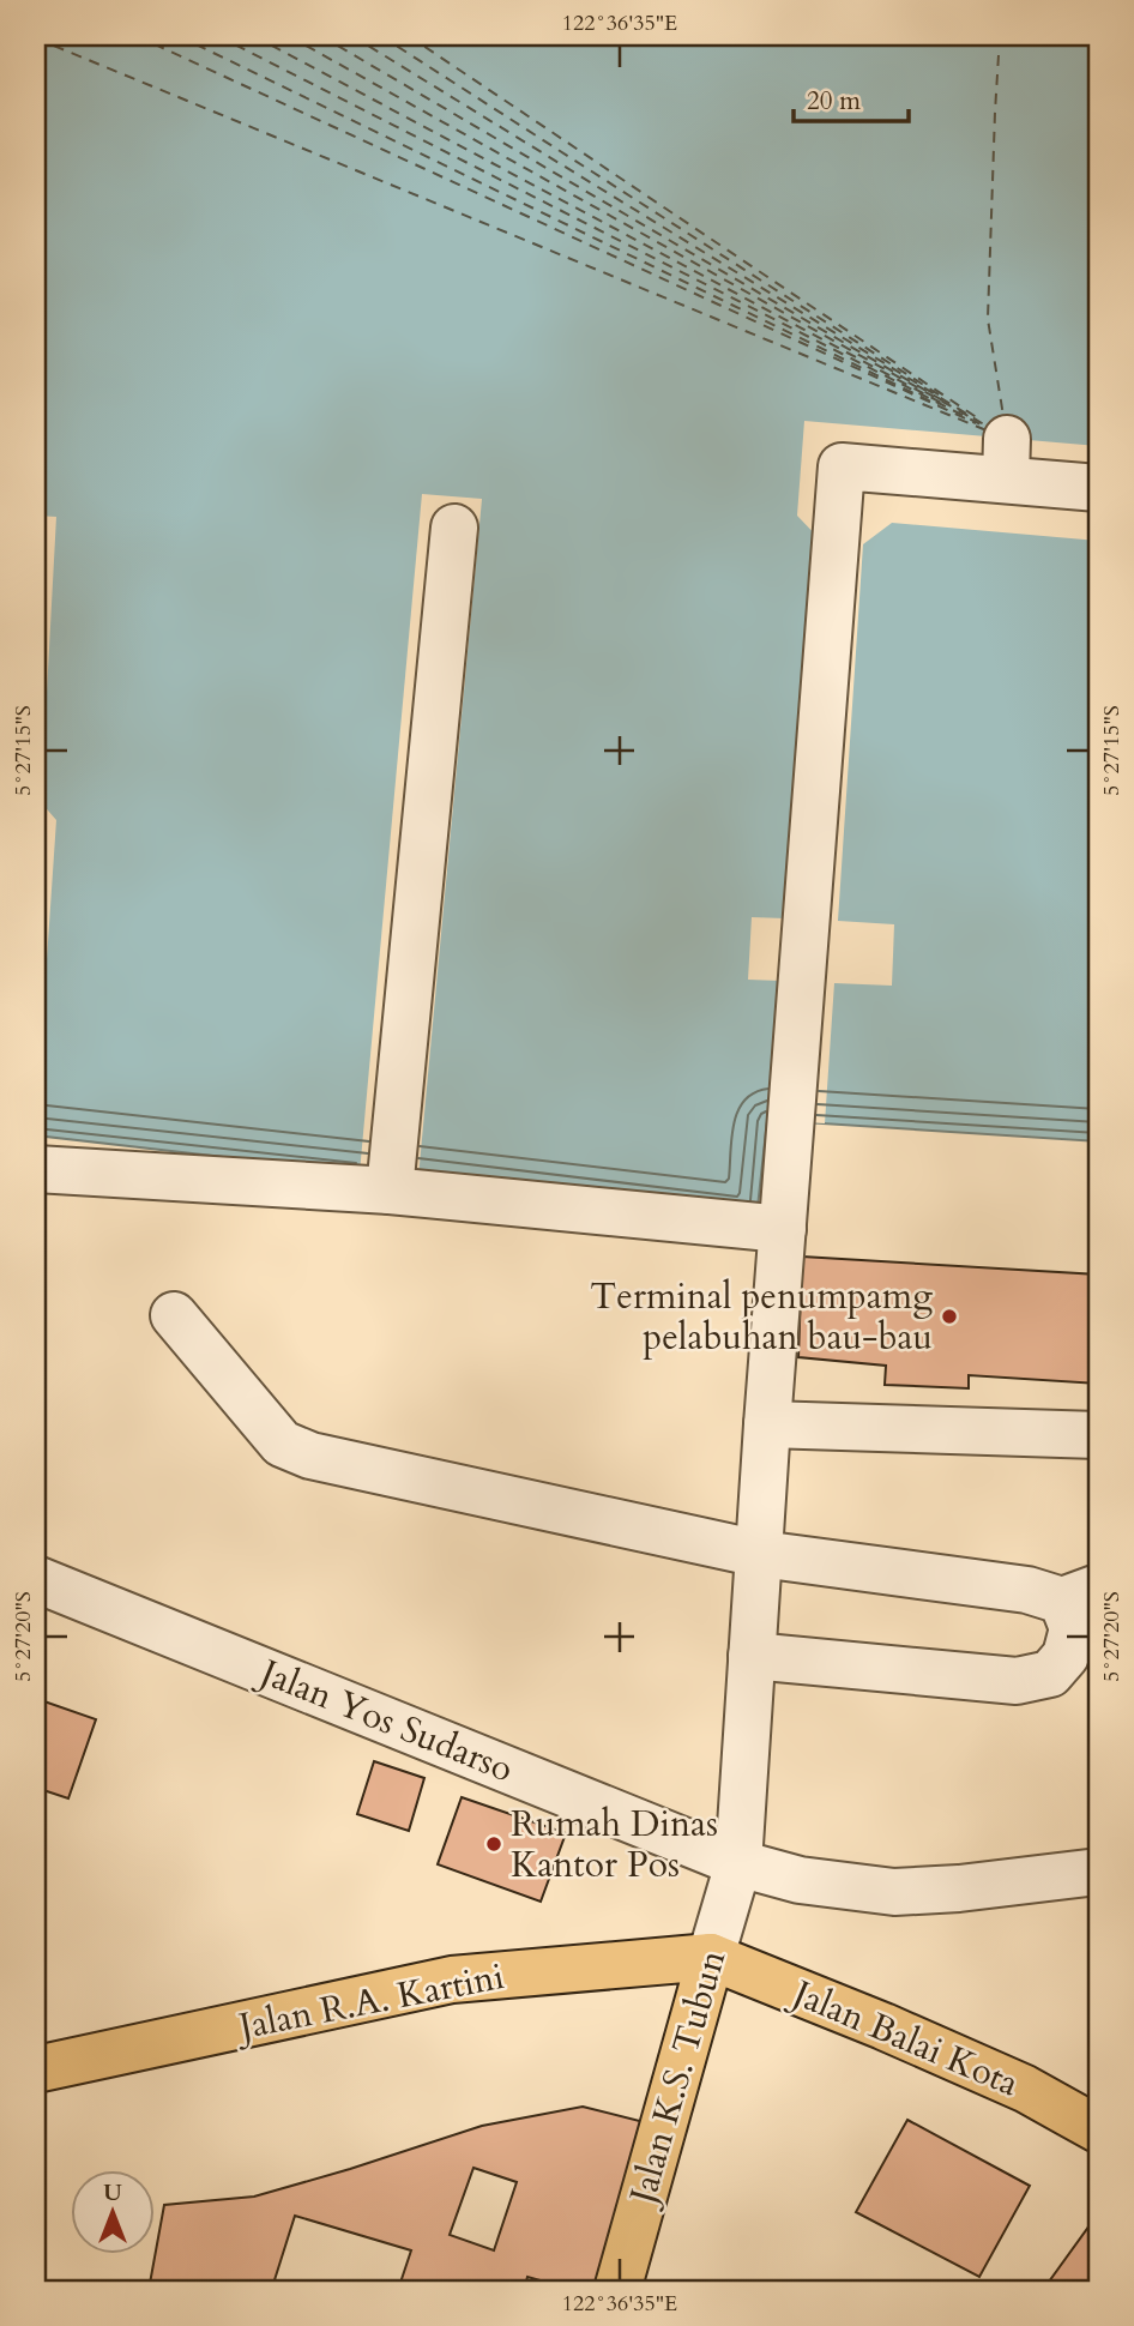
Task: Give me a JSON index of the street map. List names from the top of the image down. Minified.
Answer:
{"streets":{"main road":["Jalan R.A. Kartini","Jalan Balai Kota","Jalan K.S. Tubun"],"street":["Jalan Yos Sudarso"]},"crossings":[["Jalan Yos Sudarso","Jalan K.S. Tubun"],["Jalan R.A. Kartini","Jalan Balai Kota"],["Jalan R.A. Kartini","Jalan K.S. Tubun"],["Jalan Balai Kota","Jalan K.S. Tubun"]],"places":["Terminal penumpamg pelabuhan bau-bau","Rumah Dinas Kantor Pos"],"scale_bar":"20 m","north":"top","coordinates":["122°36'35\"E","5°27'15\"S","5°27'20\"S"]}
